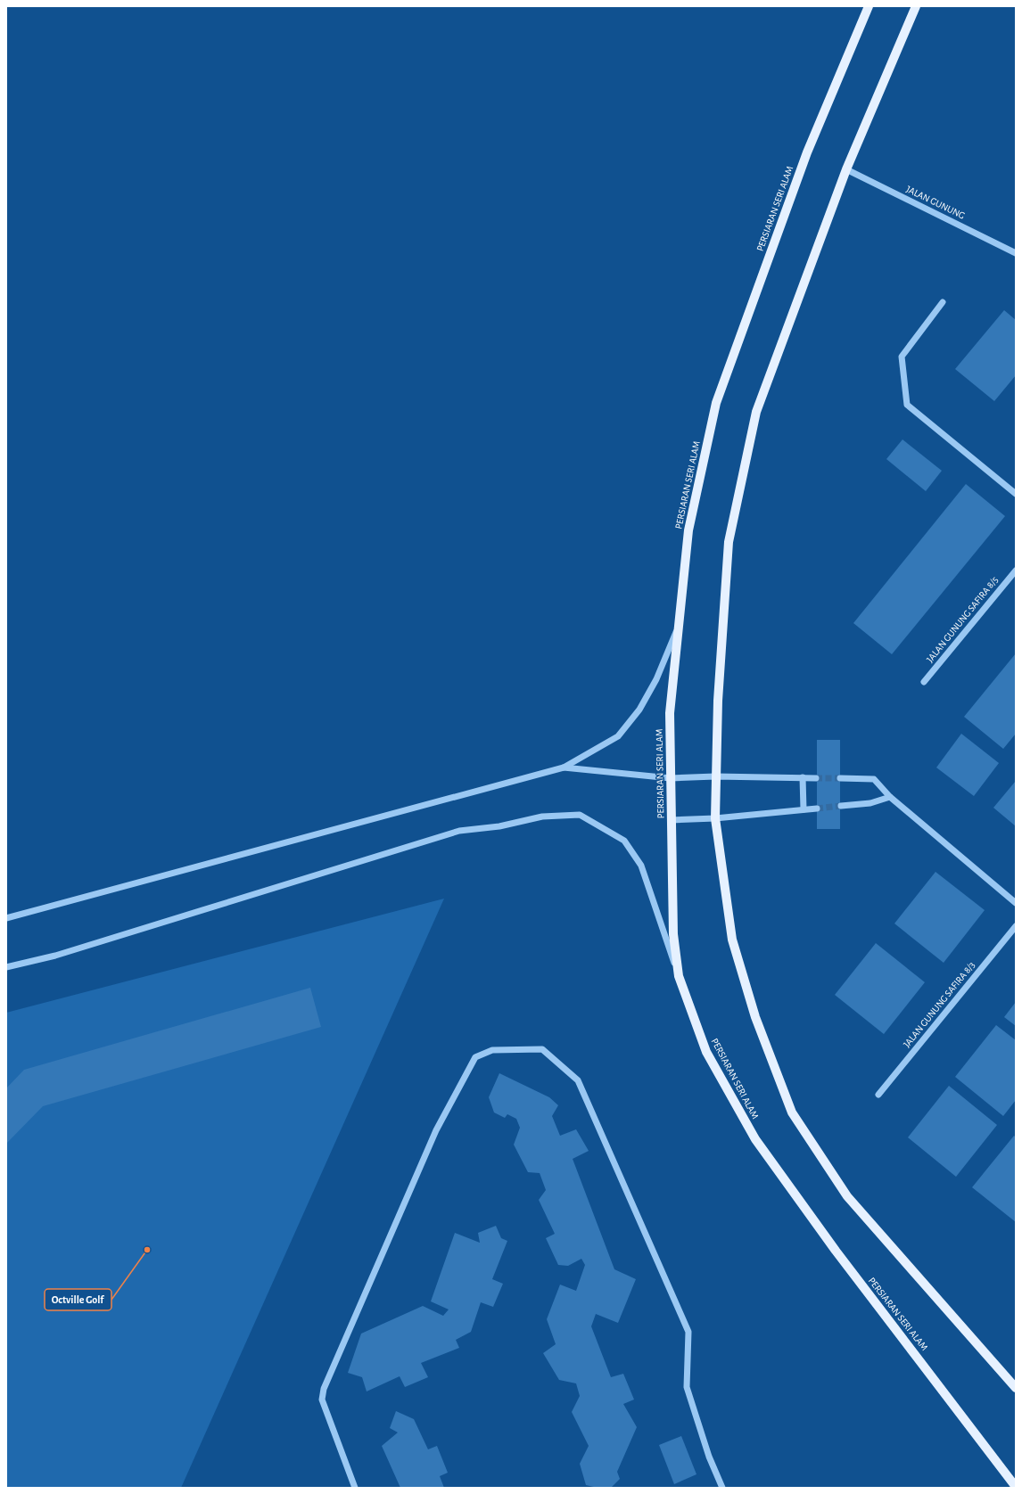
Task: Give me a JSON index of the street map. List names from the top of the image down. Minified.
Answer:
{"streets":{"main road":["PERSIARAN SERI ALAM"],"street":["JALAN GUNUNG","JALAN GUNUNG SAFIRA 8/5","JALAN GUNUNG SAFIRA 8/3"]},"places":["Octville Golf"]}
